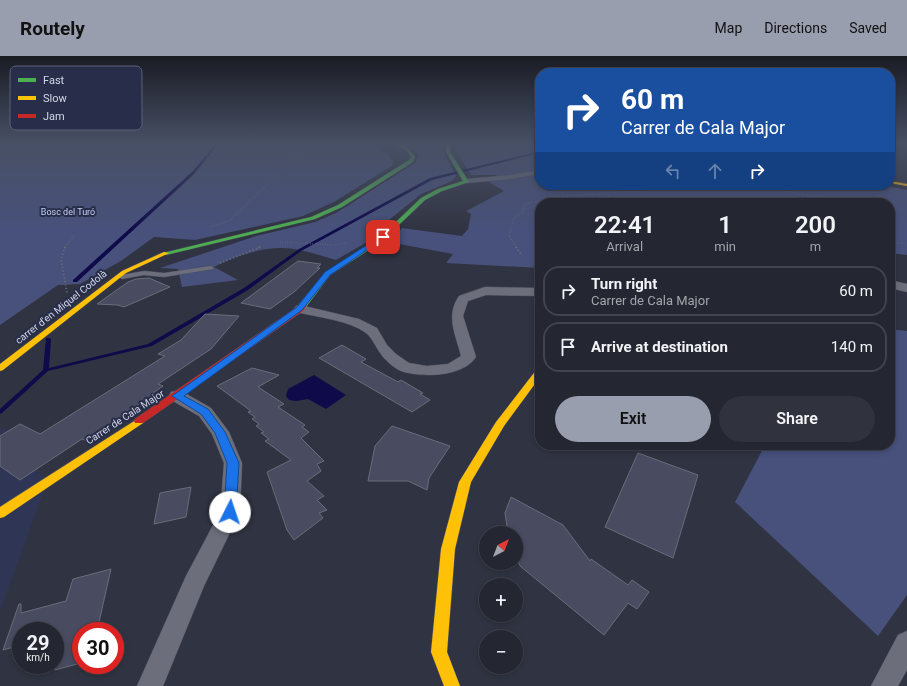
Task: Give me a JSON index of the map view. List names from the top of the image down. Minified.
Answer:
{"streets":{"main road":["carrer d'en Miquel Codolà","Carrer de Cala Major"]},"parks":["Bosc del Turó"],"legend":["Fast","Slow","Jam"],"north":"top right","page":{"header":"Routely","nav":["Map","Directions","Saved"],"turn":["60 m","Carrer de Cala Major"],"eta":["22:41","Arrival","1","min","200","m"],"list":[{"name":"Turn right","note":"Carrer de Cala Major","value":"60 m"},{"name":"Arrive at destination","value":"140 m"}],"buttons":["Exit","Share"],"map_buttons":["+","−"],"speed":"29 km/h","limit":"30"}}
